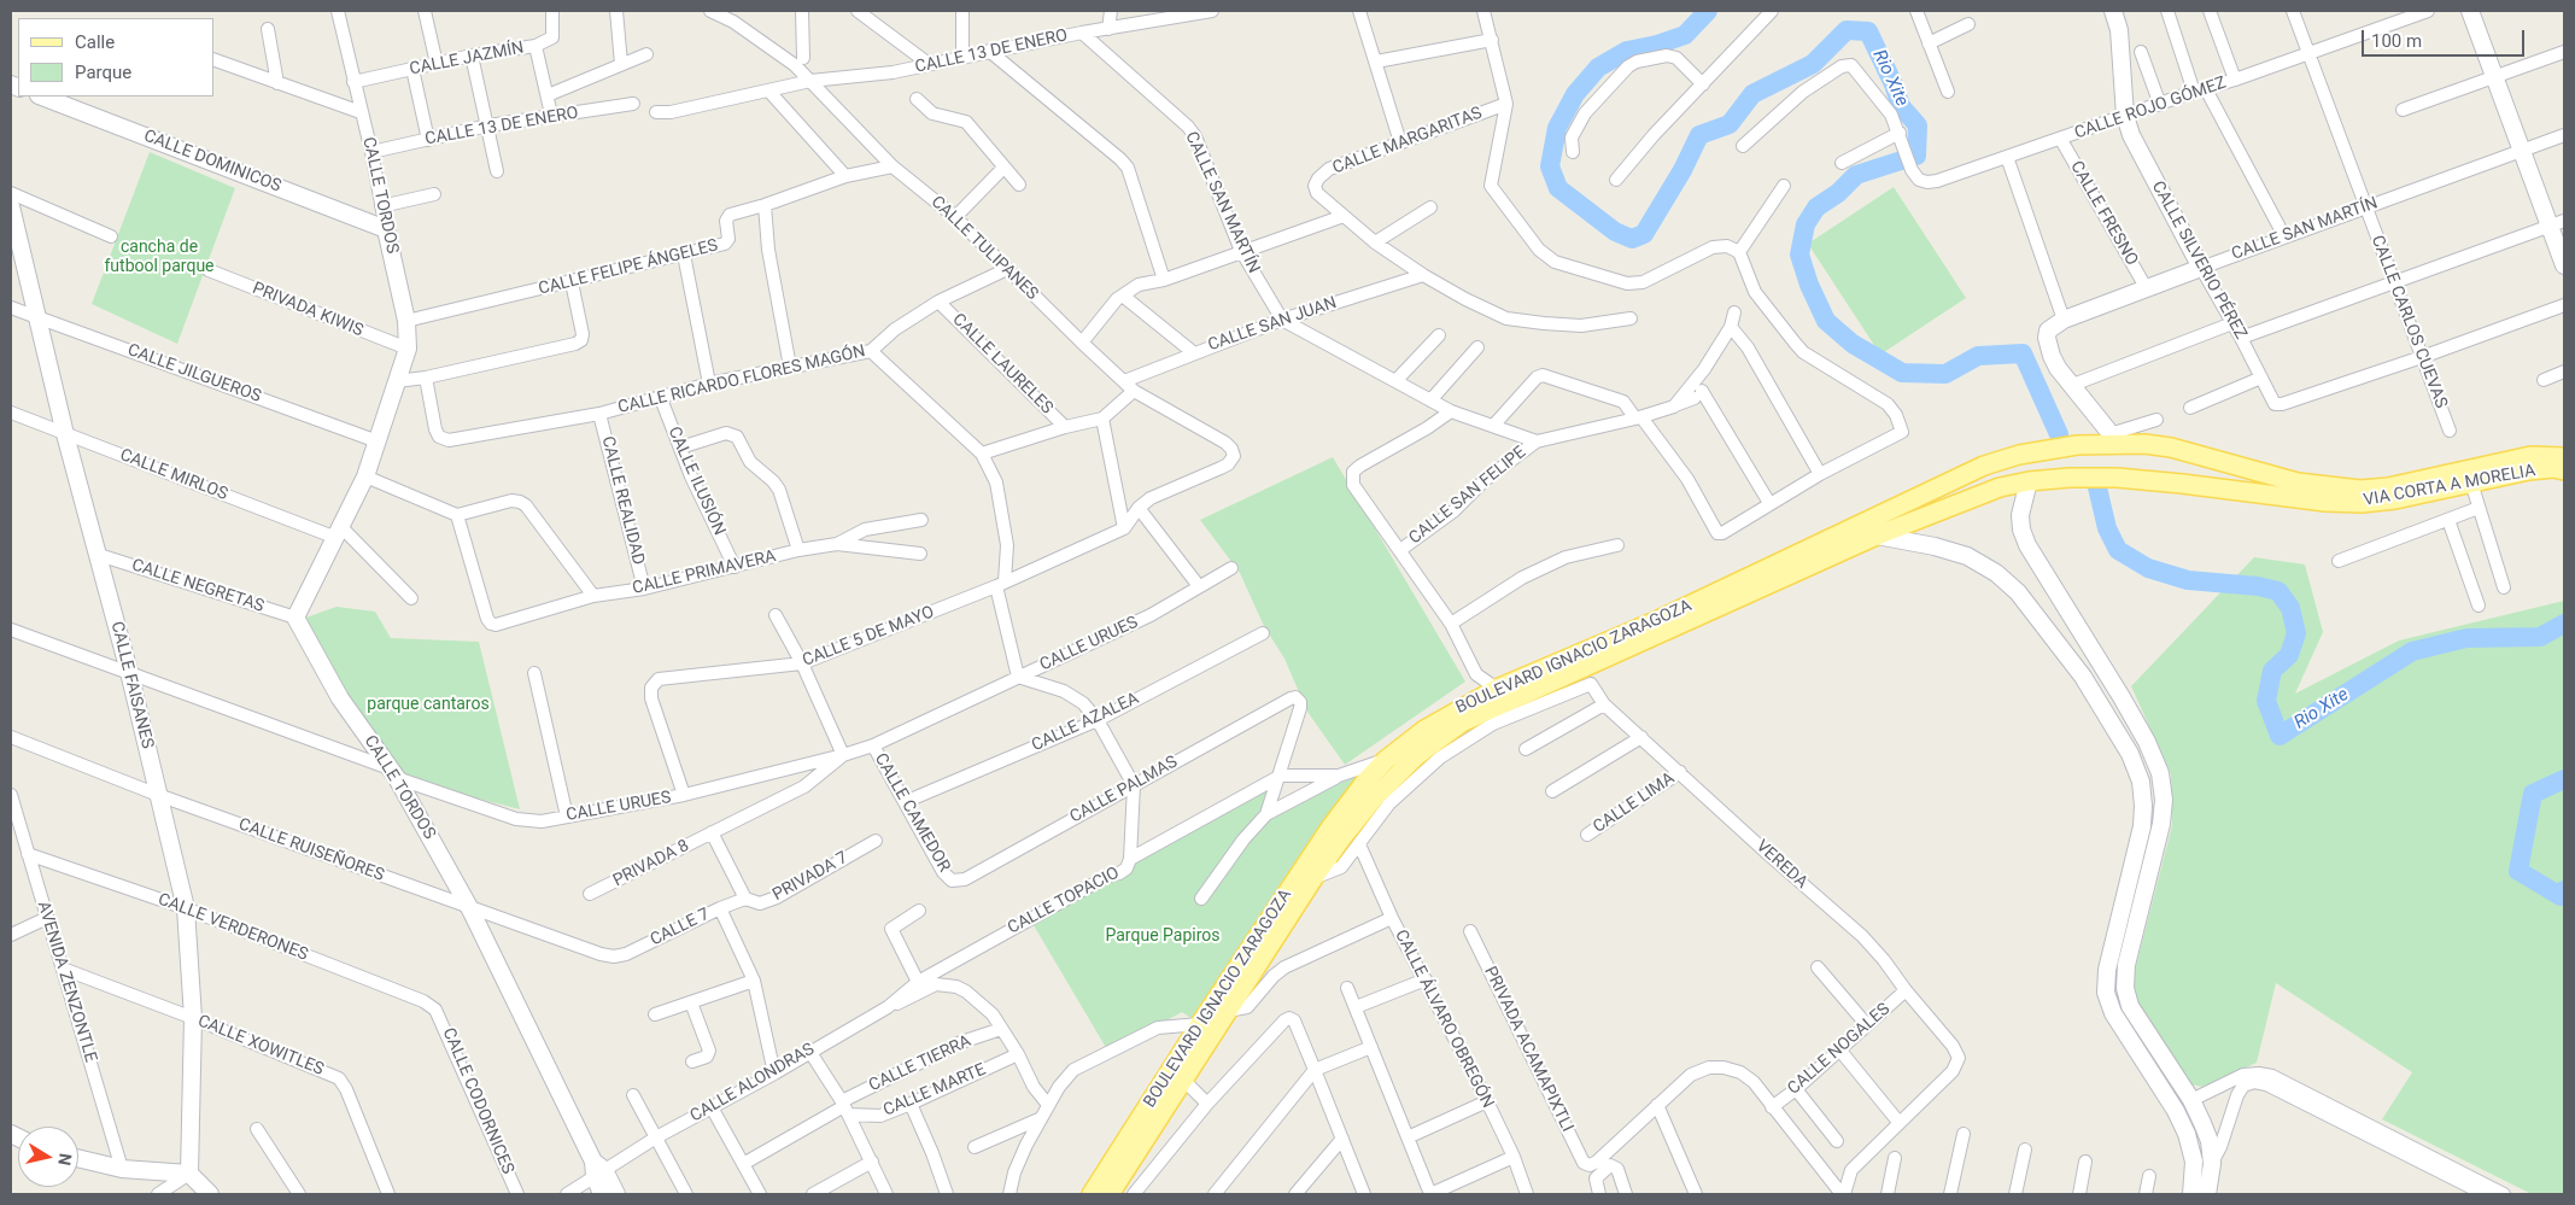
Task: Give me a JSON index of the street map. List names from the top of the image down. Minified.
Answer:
{"streets":{"main road":["VIA CORTA A MORELIA","BOULEVARD IGNACIO ZARAGOZA"],"street":["CALLE 13 DE ENERO","CALLE JAZMÍN","CALLE ROJO GÓMEZ","CALLE MARGARITAS","CALLE DOMINICOS","CALLE TORDOS","CALLE SAN MARTÍN","CALLE FRESNO","CALLE TULIPANES","CALLE SILVERIO PÉREZ","CALLE FELIPE ÁNGELES","PRIVADA KIWIS","CALLE CARLOS CUEVAS","CALLE SAN JUAN","CALLE LAURELES","CALLE JILGUEROS","CALLE RICARDO FLORES MAGÓN","CALLE MIRLOS","CALLE ILUSIÓN","CALLE SAN FELIPE","CALLE REALIDAD","CALLE PRIMAVERA","CALLE NEGRETAS","CALLE 5 DE MAYO","CALLE URUES","CALLE FAISANES","CALLE AZALEA","CALLE PALMAS","CALLE LIMA","CALLE CAMEDOR","CALLE RUISEÑORES","PRIVADA 8","VEREDA","PRIVADA 7","CALLE TOPACIO","CALLE VERDERONES","CALLE 7","AVENIDA ZENZONTLE","CALLE ÁLVARO OBREGÓN","CALLE XOWITLES","PRIVADA ACAMAPIXTLI","CALLE NOGALES","CALLE TIERRA","CALLE ALONDRAS","CALLE MARTE","CALLE CODORNICES"]},"crossings":[["CALLE 13 DE ENERO","CALLE TORDOS"],["CALLE 13 DE ENERO","CALLE SAN MARTÍN"],["CALLE 13 DE ENERO","CALLE TULIPANES"],["CALLE JAZMÍN","CALLE TORDOS"],["CALLE ROJO GÓMEZ","CALLE FRESNO"],["CALLE ROJO GÓMEZ","CALLE SILVERIO PÉREZ"],["CALLE ROJO GÓMEZ","CALLE CARLOS CUEVAS"],["CALLE DOMINICOS","CALLE TORDOS"],["CALLE TORDOS","CALLE FELIPE ÁNGELES"],["CALLE TORDOS","PRIVADA KIWIS"],["CALLE TORDOS","CALLE JILGUEROS"],["CALLE TORDOS","CALLE MIRLOS"],["CALLE TORDOS","CALLE NEGRETAS"],["CALLE TORDOS","CALLE URUES"],["CALLE TORDOS","CALLE RUISEÑORES"],["CALLE TORDOS","CALLE ALONDRAS"],["CALLE SAN MARTÍN","CALLE FRESNO"],["CALLE SAN MARTÍN","CALLE SILVERIO PÉREZ"],["CALLE SAN MARTÍN","CALLE CARLOS CUEVAS"],["CALLE SAN MARTÍN","CALLE SAN JUAN"],["CALLE TULIPANES","CALLE FELIPE ÁNGELES"],["CALLE TULIPANES","CALLE SAN JUAN"],["CALLE TULIPANES","CALLE RICARDO FLORES MAGÓN"],["CALLE SILVERIO PÉREZ","CALLE CARLOS CUEVAS"],["CALLE LAURELES","CALLE RICARDO FLORES MAGÓN"],["CALLE JILGUEROS","CALLE FAISANES"],["CALLE RICARDO FLORES MAGÓN","CALLE ILUSIÓN"],["CALLE RICARDO FLORES MAGÓN","CALLE REALIDAD"],["CALLE MIRLOS","CALLE FAISANES"],["CALLE ILUSIÓN","CALLE PRIMAVERA"],["VIA CORTA A MORELIA","BOULEVARD IGNACIO ZARAGOZA"],["CALLE REALIDAD","CALLE PRIMAVERA"],["CALLE NEGRETAS","CALLE FAISANES"],["CALLE 5 DE MAYO","CALLE URUES"],["CALLE URUES","CALLE FAISANES"],["CALLE URUES","CALLE CAMEDOR"],["CALLE URUES","PRIVADA 8"],["CALLE FAISANES","CALLE RUISEÑORES"],["CALLE FAISANES","CALLE VERDERONES"],["CALLE FAISANES","CALLE XOWITLES"],["CALLE AZALEA","CALLE CAMEDOR"],["CALLE PALMAS","CALLE CAMEDOR"],["CALLE PALMAS","CALLE TOPACIO"],["CALLE LIMA","VEREDA"],["CALLE RUISEÑORES","CALLE 7"],["VEREDA","CALLE ÁLVARO OBREGÓN"],["VEREDA","CALLE NOGALES"],["PRIVADA 7","CALLE 7"],["CALLE TOPACIO","CALLE ALONDRAS"],["CALLE VERDERONES","AVENIDA ZENZONTLE"],["CALLE VERDERONES","CALLE CODORNICES"],["AVENIDA ZENZONTLE","CALLE XOWITLES"],["PRIVADA ACAMAPIXTLI","CALLE NOGALES"],["CALLE TIERRA","CALLE MARTE"]],"water":["Rio Xite"],"parks":["cancha de futbool parque","parque cantaros","Parque Papiros"],"legend":["Calle","Parque"],"scale_bar":"100 m","north":"right"}
